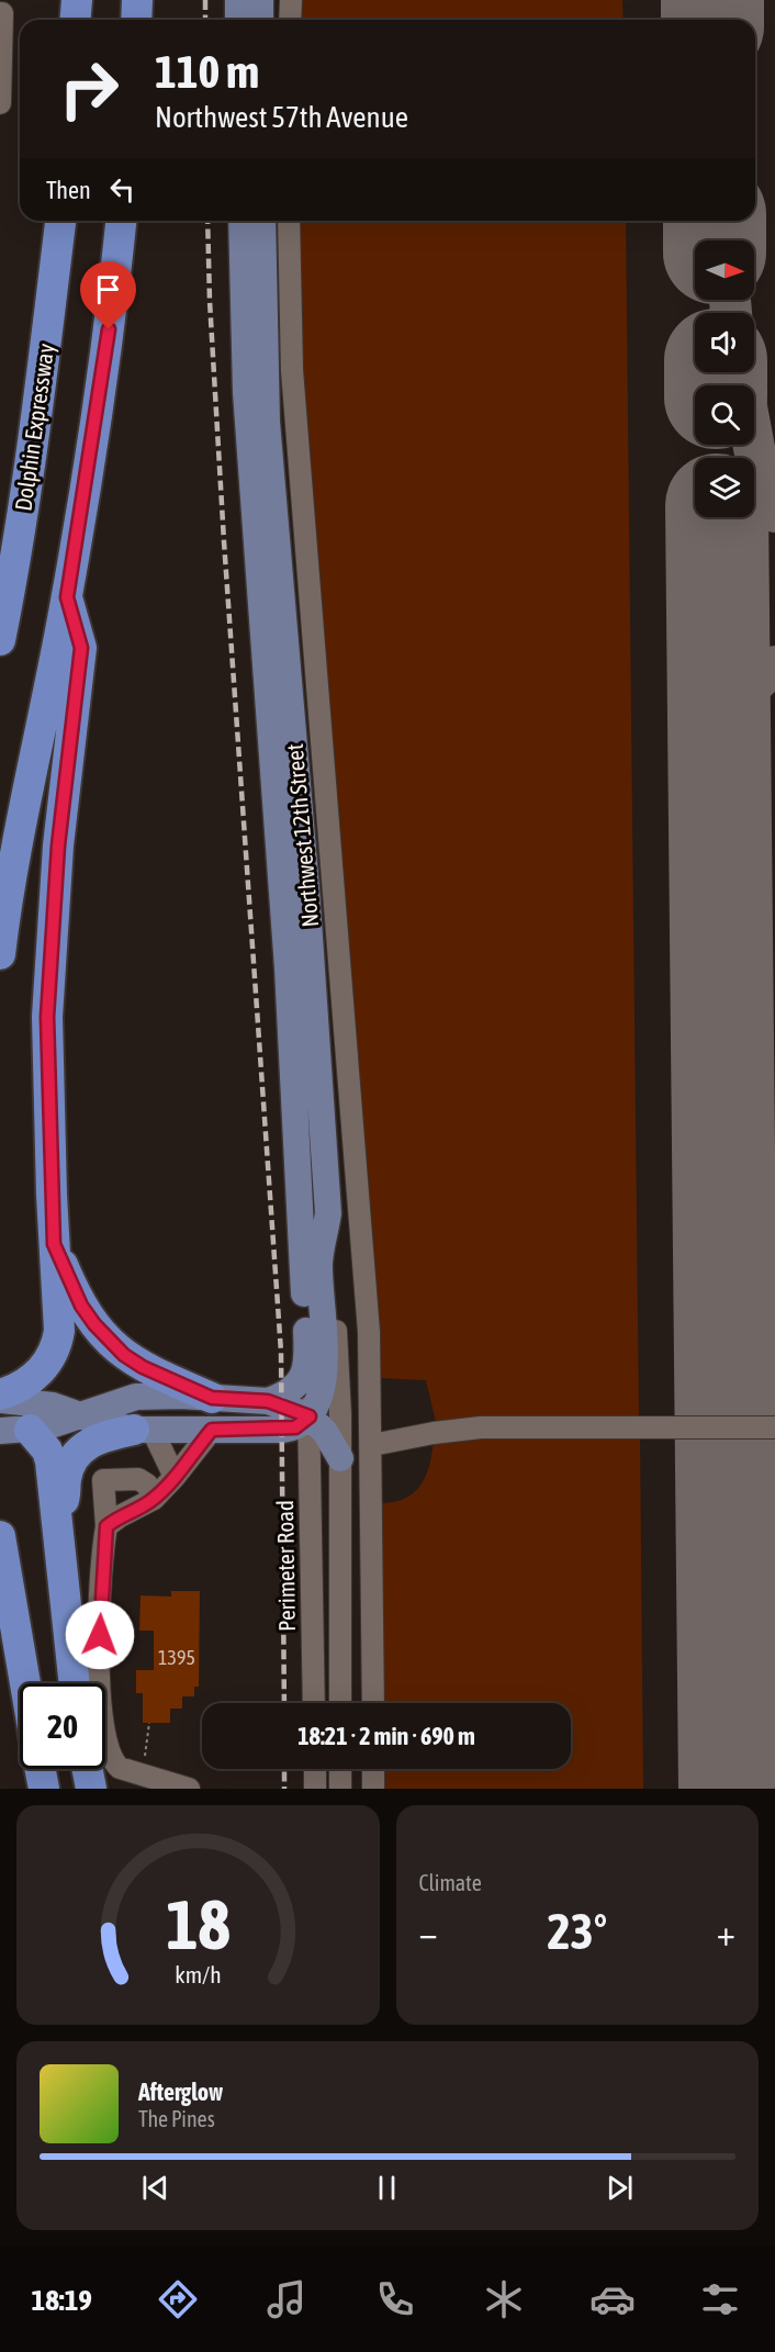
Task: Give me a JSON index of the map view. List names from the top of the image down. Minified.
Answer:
{"streets":{"highway":["Dolphin Expressway"],"main road":["Northwest 12th Street"],"street":["Perimeter Road"]},"crossings":[["Northwest 12th Street","Perimeter Road"]],"house_numbers":["1395"],"north":"right","page":{"turn":["110 m","Northwest 57th Avenue"],"then":"Then","limit":"20","trip":"18:21 · 2 min · 690 m","tile":"Climate","heat":["−","23°","+"],"song":["Afterglow","The Pines"],"tabs":"18:19","gauge":["18","km/h"]}}
